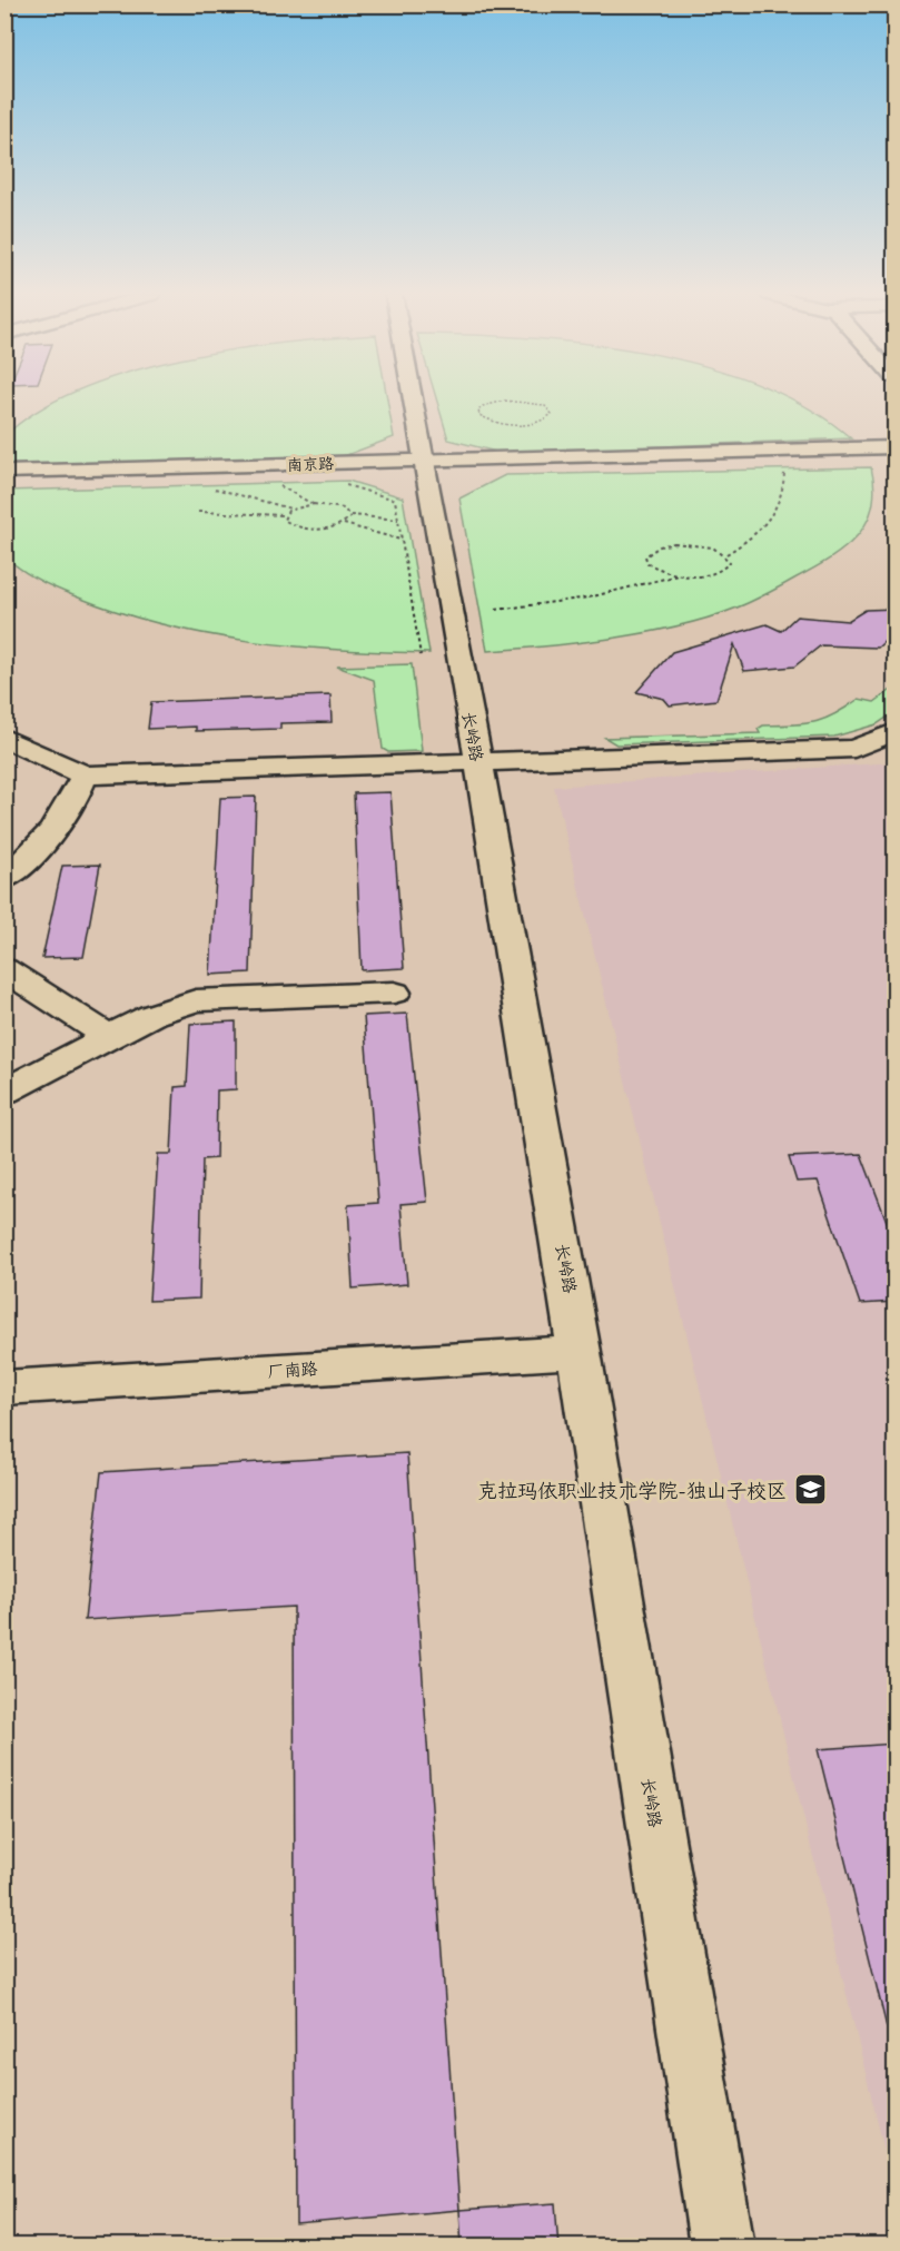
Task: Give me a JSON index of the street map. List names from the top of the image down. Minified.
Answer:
{"streets":{"street":["南京路","长岭路","厂南路"]},"crossings":[["南京路","长岭路"],["长岭路","厂南路"]],"places":{"school or university":["克拉玛依职业技术学院-独山子校区"]}}
